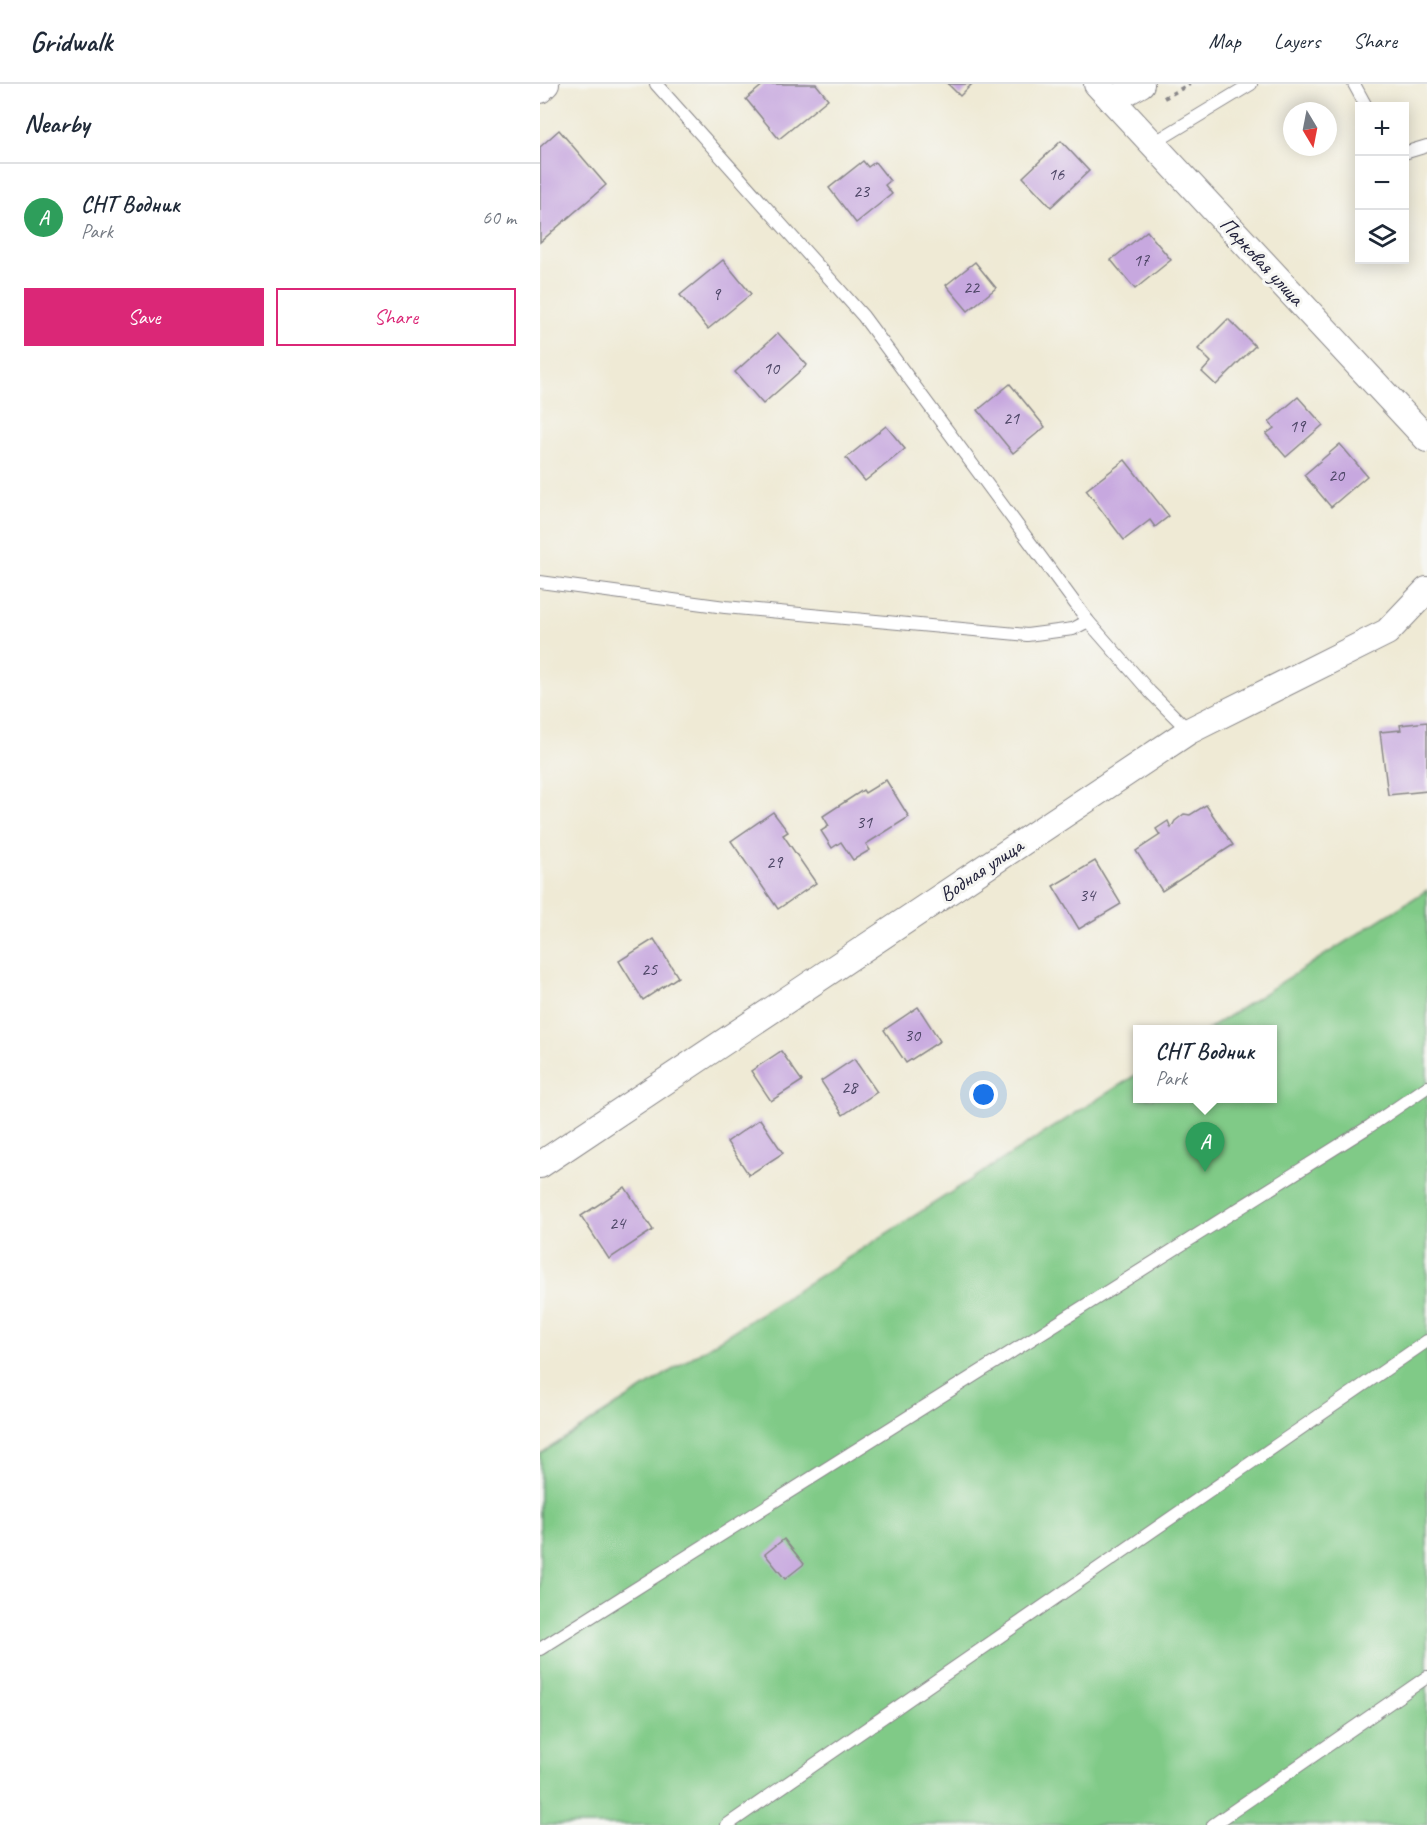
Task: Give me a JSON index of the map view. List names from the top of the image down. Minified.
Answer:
{"streets":{"street":["Парковая улица","Водная улица"]},"house_numbers":["16","23","17","22","9","10","21","19","20","31","29","34","25","30","28","24"],"north":"bottom","page":{"header":"Gridwalk","nav":["Map","Layers","Share"],"heading":"Nearby","map_buttons":["+","−"],"list":[{"mark":"A","name":"СНТ Водник","note":"Park","value":"60 m"}],"buttons":["Save","Share"],"popup":["СНТ Водник","Park"],"pins":"A"}}
